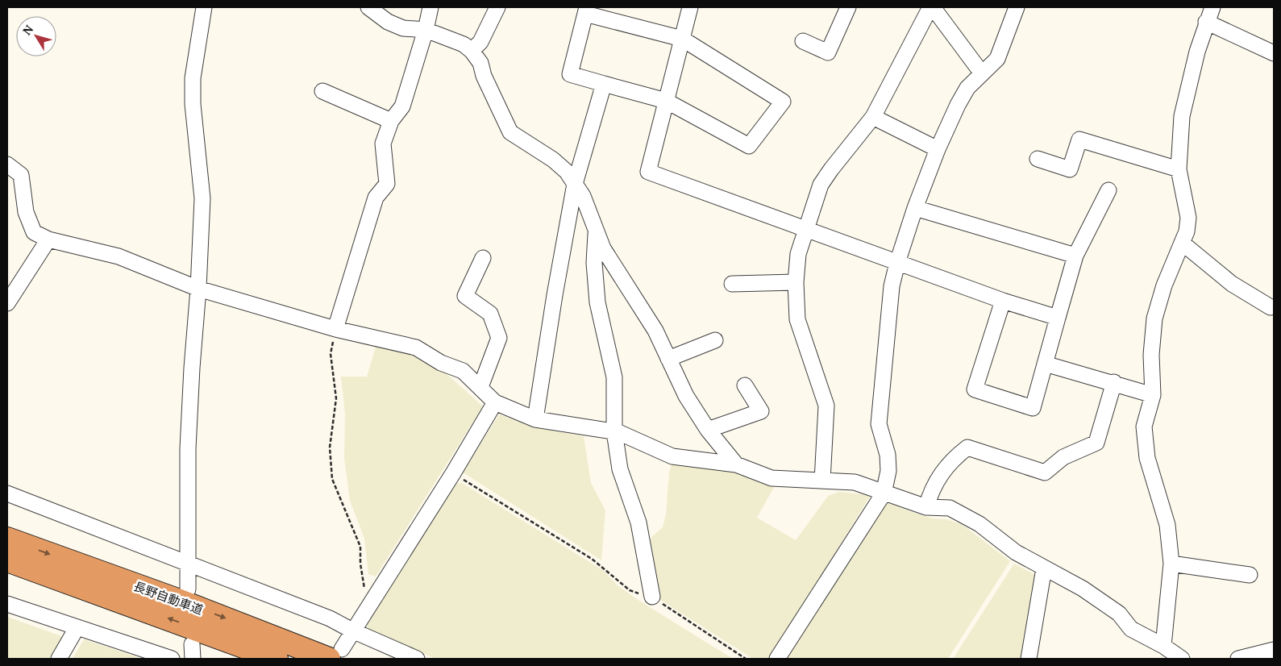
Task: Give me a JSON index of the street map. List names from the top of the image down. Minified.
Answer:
{"streets":{"highway":["長野自動車道"]},"north":"top left"}
